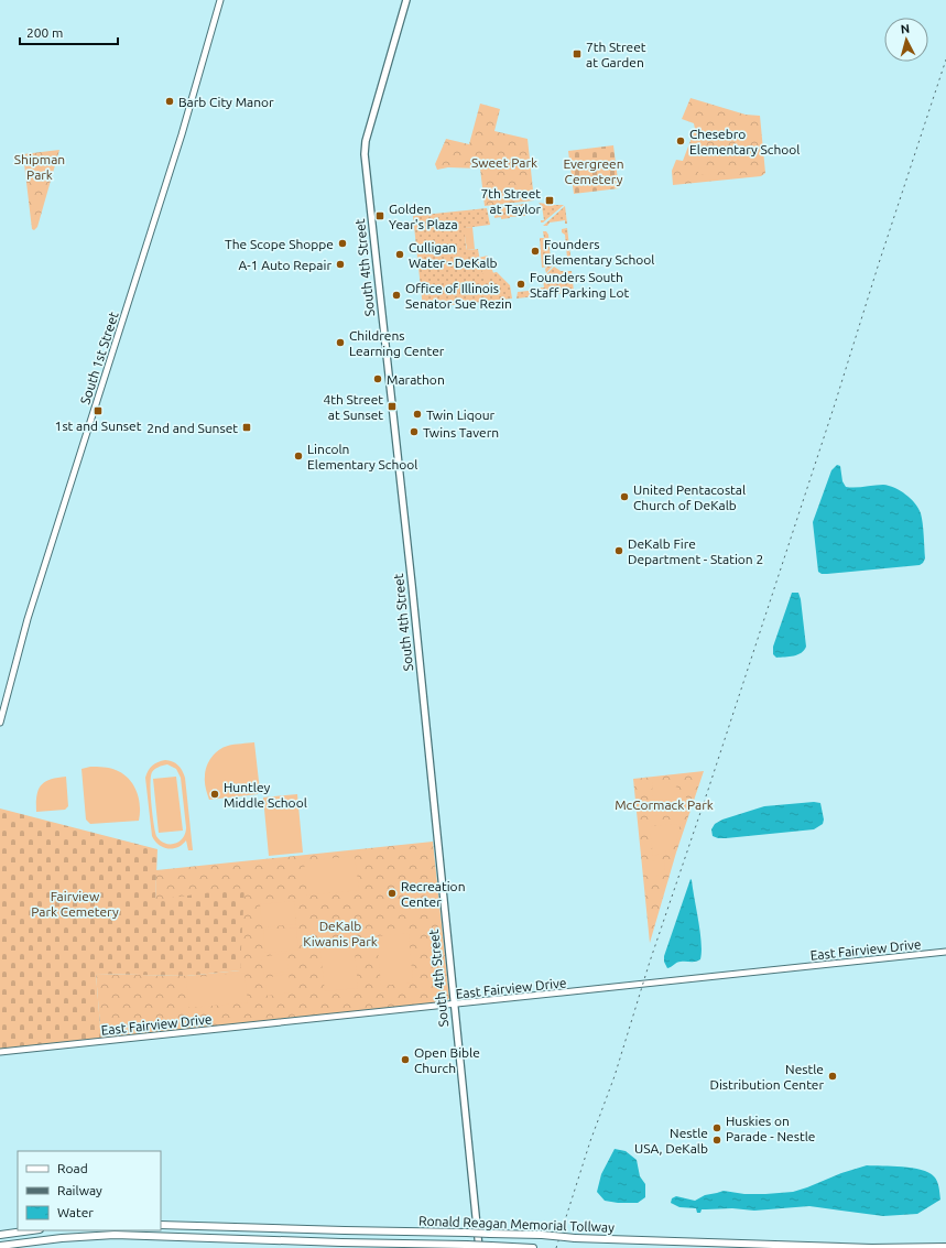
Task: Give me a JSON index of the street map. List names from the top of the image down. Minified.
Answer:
{"streets":{"highway":["Ronald Reagan Memorial Tollway"],"main road":["South 4th Street"],"street":["South 1st Street","East Fairview Drive"]},"crossings":[["South 4th Street","East Fairview Drive"]],"parks":["Shipman Park","Sweet Park","Evergreen Cemetery","McCormack Park","Fairview Park Cemetery","DeKalb Kiwanis Park"],"places":{"transit":["7th Street at Garden","7th Street at Taylor","Golden Year's Plaza","4th Street at Sunset","1st and Sunset","2nd and Sunset"],"other":["Barb City Manor","Chesebro Elementary School","The Scope Shoppe","Founders Elementary School","Culligan Water - DeKalb","A-1 Auto Repair","Founders South Staff Parking Lot","Office of Illinois Senator Sue Rezin","Childrens Learning Center","Marathon","Twin Liqour","Twins Tavern","Lincoln Elementary School","United Pentacostal Church of DeKalb","DeKalb Fire Department - Station 2","Huntley Middle School","Recreation Center","Open Bible Church","Nestle Distribution Center","Huskies on Parade - Nestle","Nestle USA, DeKalb"]},"legend":["Road","Railway","Water"],"scale_bar":"200 m","north":"top"}
